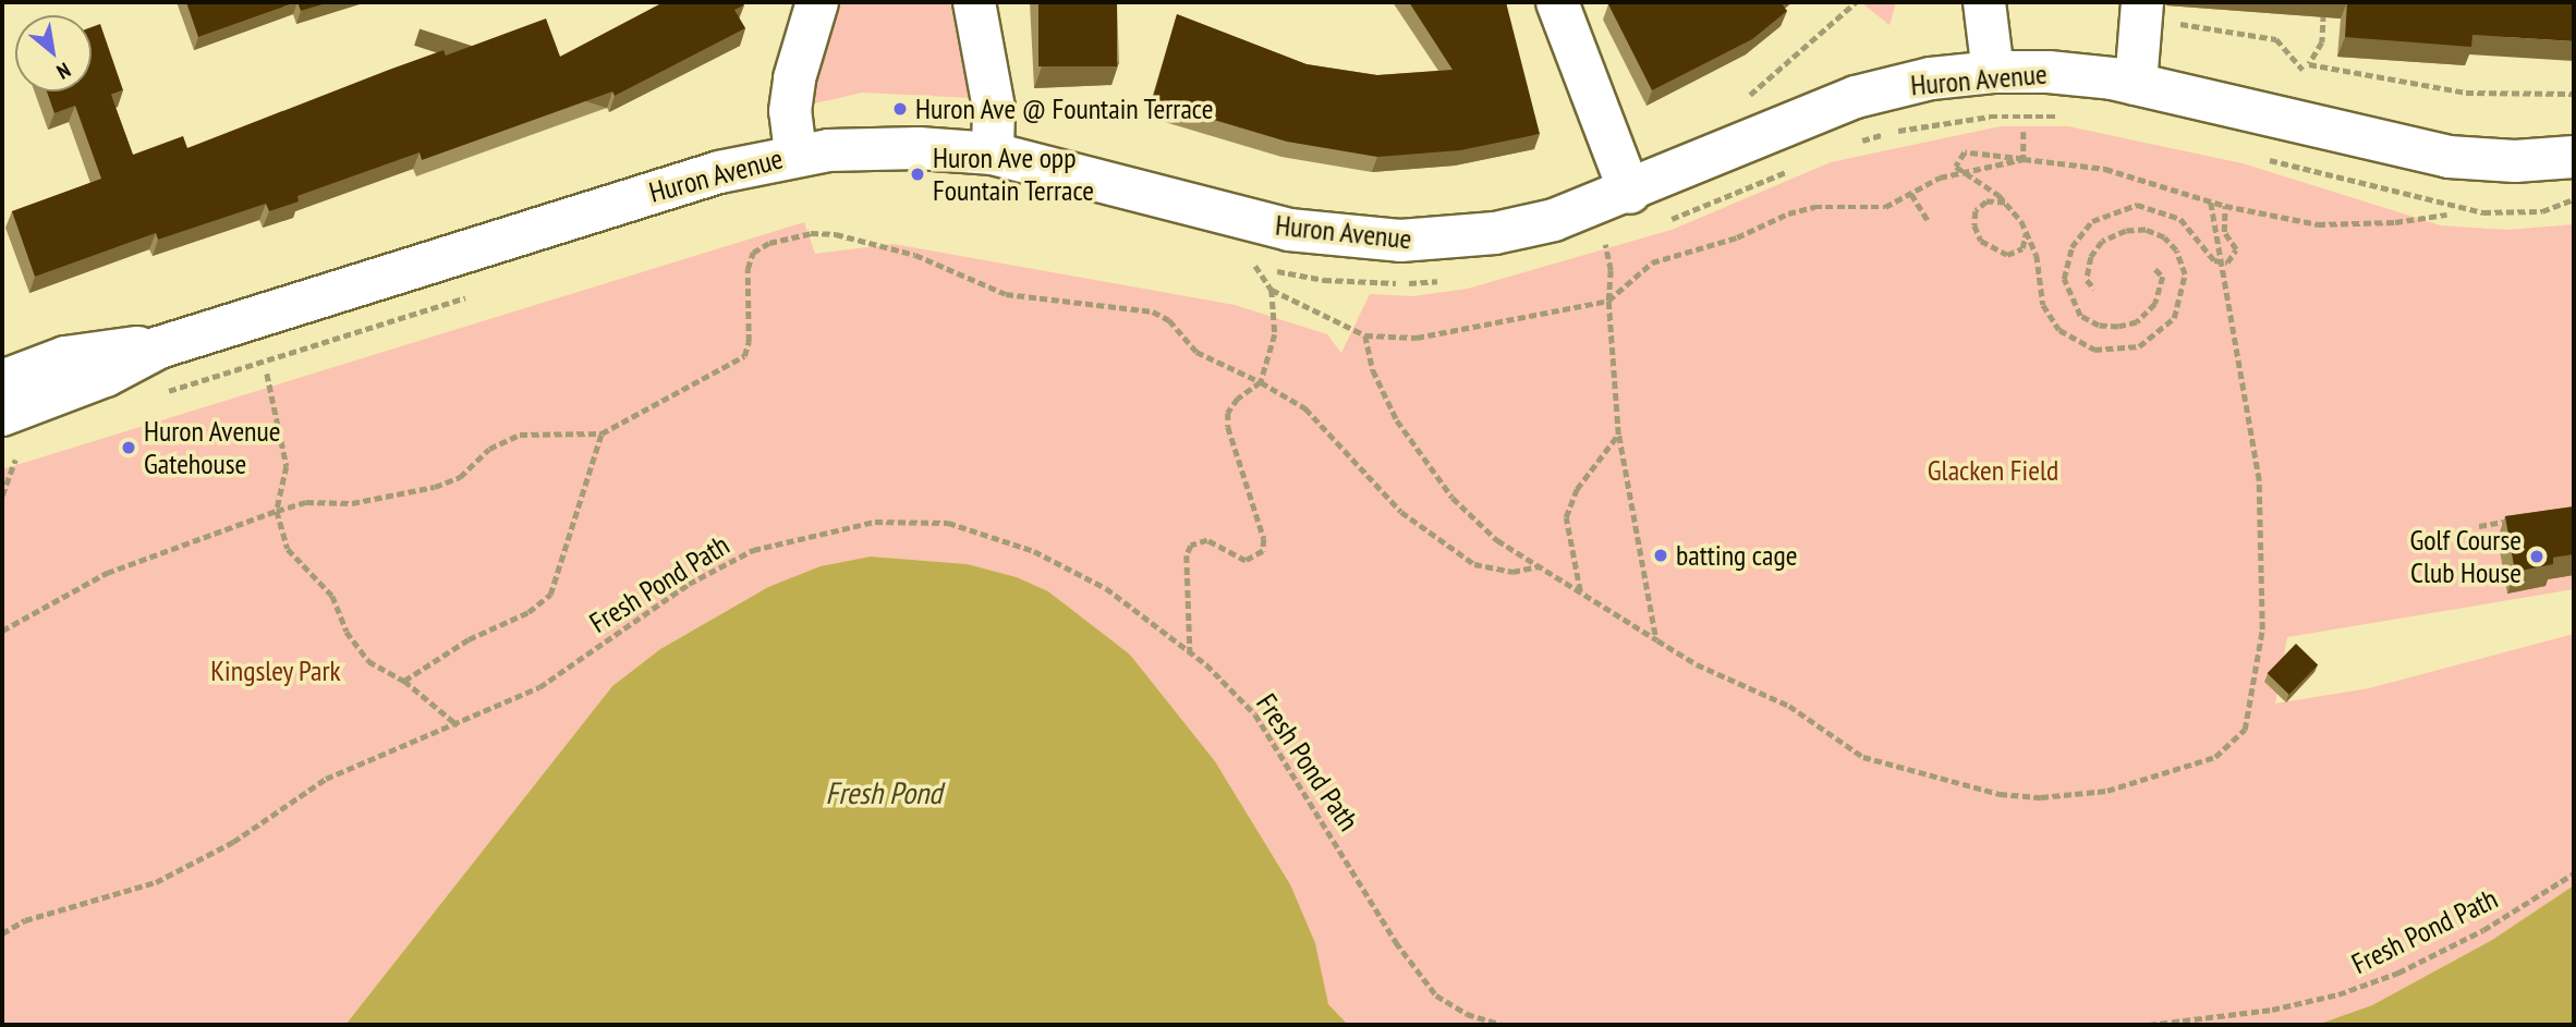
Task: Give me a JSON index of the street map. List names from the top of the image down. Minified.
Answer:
{"streets":{"street":["Huron Avenue"],"path":["Fresh Pond Path"]},"water":["Fresh Pond"],"parks":["Glacken Field","Kingsley Park"],"places":["Huron Ave @ Fountain Terrace","Huron Ave opp Fountain Terrace","Huron Avenue Gatehouse","batting cage","Golf Course Club House"],"north":"bottom right"}
